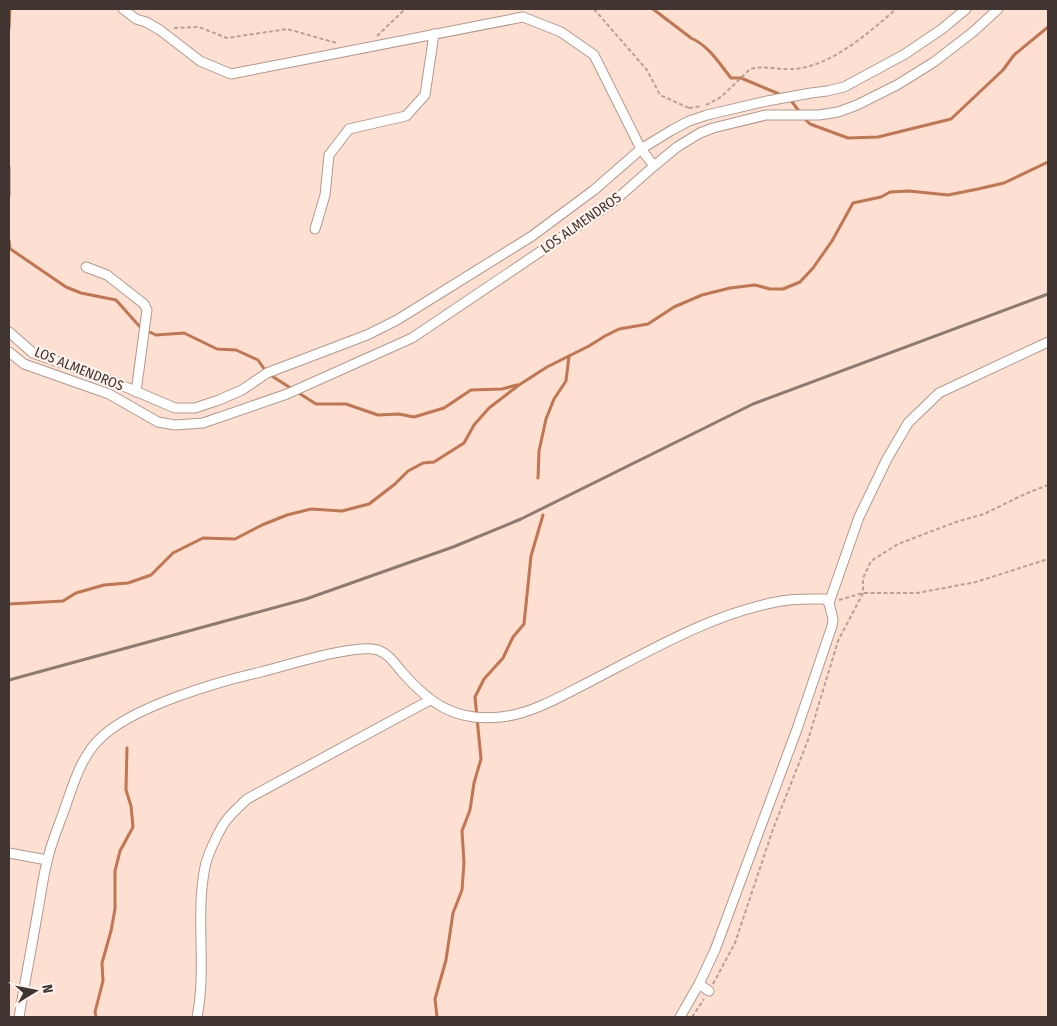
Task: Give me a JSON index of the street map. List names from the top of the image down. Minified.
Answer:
{"streets":{"street":["LOS ALMENDROS"]},"north":"right"}
